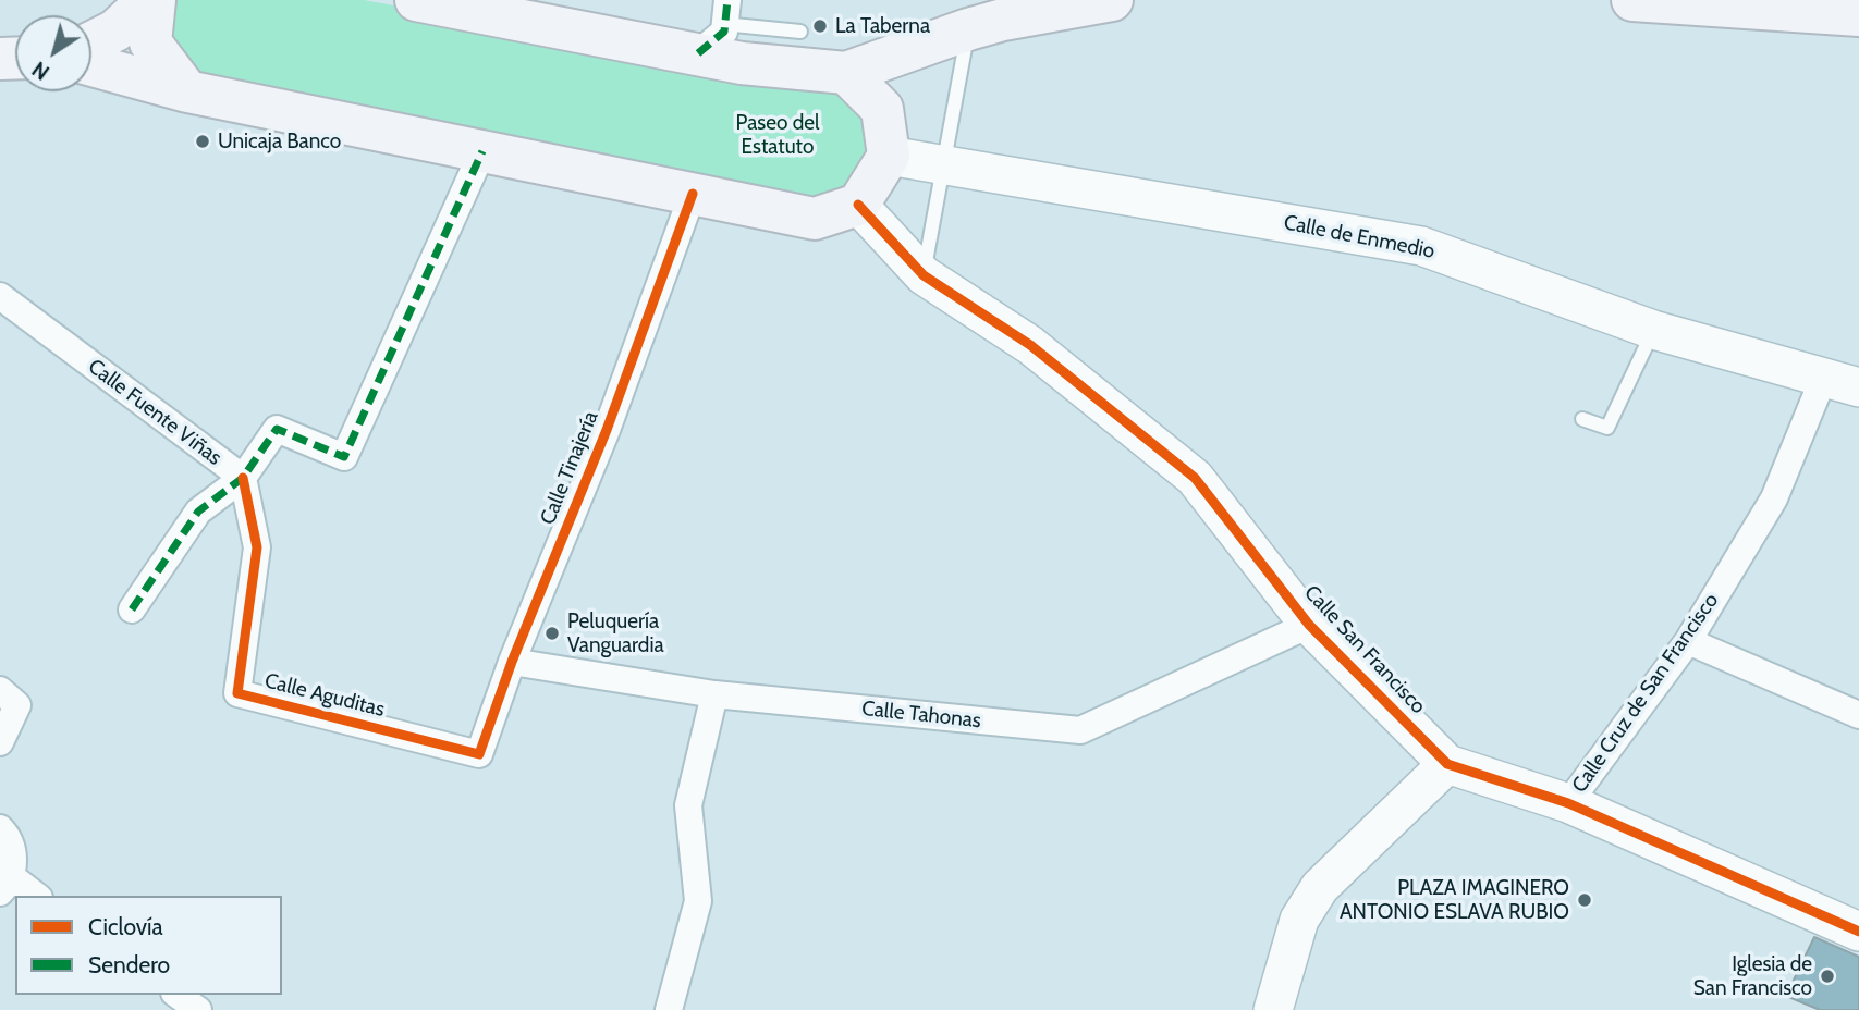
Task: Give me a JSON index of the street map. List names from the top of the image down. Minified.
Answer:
{"streets":{"street":["Calle de Enmedio","Calle Fuente Viñas","Calle Tinajería","Calle San Francisco","Calle Cruz de San Francisco","Calle Aguditas","Calle Tahonas"]},"crossings":[["Calle de Enmedio","Calle Cruz de San Francisco"],["Calle Fuente Viñas","Calle Aguditas"],["Calle Tinajería","Calle Aguditas"],["Calle Tinajería","Calle Tahonas"],["Calle San Francisco","Calle Cruz de San Francisco"],["Calle San Francisco","Calle Tahonas"]],"parks":["Paseo del Estatuto"],"places":["La Taberna","Unicaja Banco","Peluquería Vanguardia","PLAZA IMAGINERO ANTONIO ESLAVA RUBIO","Iglesia de San Francisco"],"legend":["Ciclovía","Sendero"],"north":"bottom left"}
